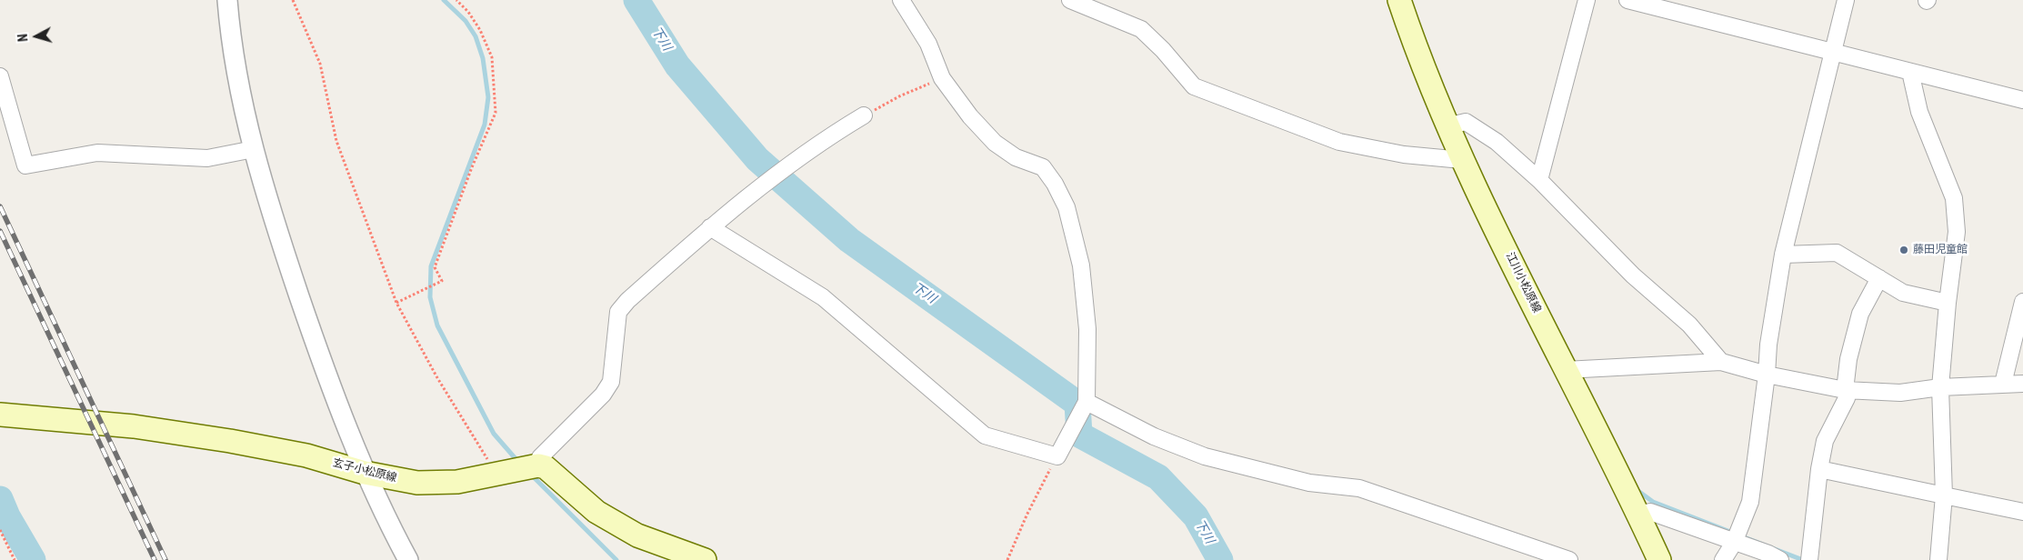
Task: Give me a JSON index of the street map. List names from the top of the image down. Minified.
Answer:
{"streets":{"main road":["江川小松原線","玄子小松原線"]},"water":["下川"],"places":["藤田児童館"],"north":"left"}
